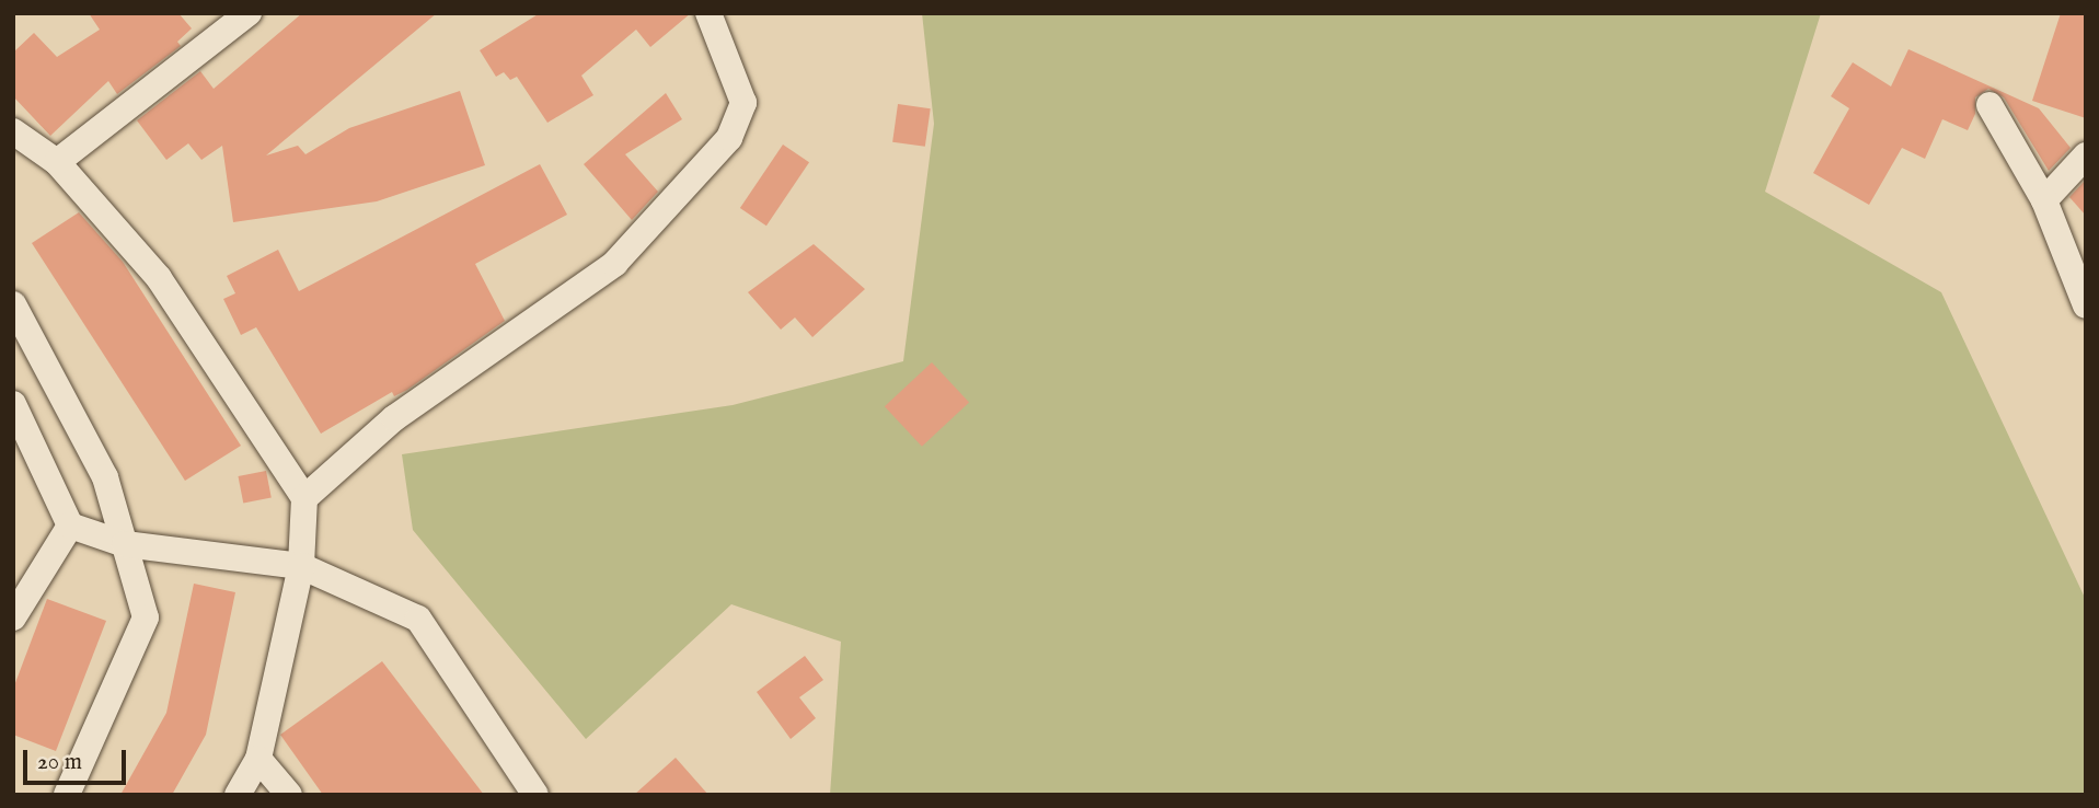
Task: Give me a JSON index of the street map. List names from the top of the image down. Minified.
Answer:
{"scale_bar":"20 m"}
